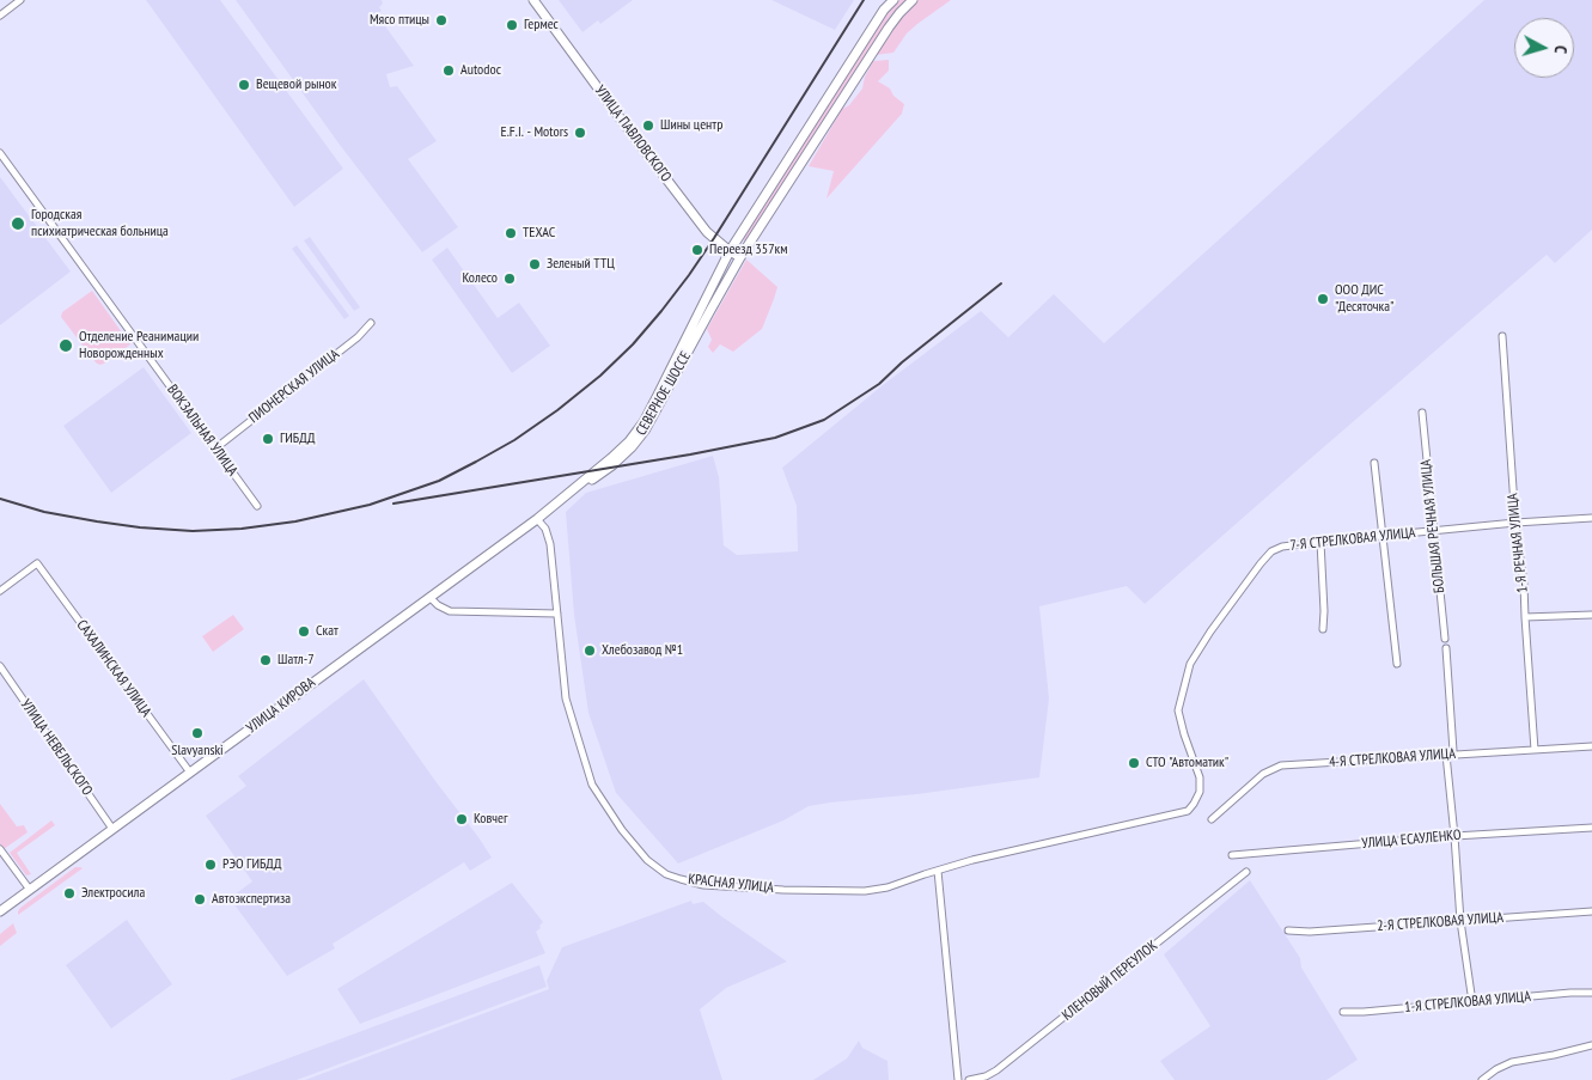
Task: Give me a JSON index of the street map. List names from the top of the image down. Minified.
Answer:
{"streets":{"main road":["УЛИЦА ПАВЛОВСКОГО","СЕВЕРНОЕ ШОССЕ","УЛИЦА КИРОВА"],"street":["ПИОНЕРСКАЯ УЛИЦА","ВОКЗАЛЬНАЯ УЛИЦА","БОЛЬШАЯ РЕЧНАЯ УЛИЦА","7-Я СТРЕЛКОВАЯ УЛИЦА","1-Я РЕЧНАЯ УЛИЦА","САХАЛИНСКАЯ УЛИЦА","УЛИЦА НЕВЕЛЬСКОГО","4-Я СТРЕЛКОВАЯ УЛИЦА","УЛИЦА ЕСАУЛЕНКО","КРАСНАЯ УЛИЦА","2-Я СТРЕЛКОВАЯ УЛИЦА","КЛЕНОВЫЙ ПЕРЕУЛОК","1-Я СТРЕЛКОВАЯ УЛИЦА"]},"crossings":[["УЛИЦА ПАВЛОВСКОГО","СЕВЕРНОЕ ШОССЕ"],["ПИОНЕРСКАЯ УЛИЦА","ВОКЗАЛЬНАЯ УЛИЦА"],["СЕВЕРНОЕ ШОССЕ","УЛИЦА КИРОВА"],["БОЛЬШАЯ РЕЧНАЯ УЛИЦА","7-Я СТРЕЛКОВАЯ УЛИЦА"],["7-Я СТРЕЛКОВАЯ УЛИЦА","1-Я РЕЧНАЯ УЛИЦА"],["7-Я СТРЕЛКОВАЯ УЛИЦА","КРАСНАЯ УЛИЦА"],["1-Я РЕЧНАЯ УЛИЦА","4-Я СТРЕЛКОВАЯ УЛИЦА"],["САХАЛИНСКАЯ УЛИЦА","УЛИЦА КИРОВА"],["УЛИЦА КИРОВА","УЛИЦА НЕВЕЛЬСКОГО"],["УЛИЦА КИРОВА","КРАСНАЯ УЛИЦА"]],"places":["Мясо птицы","Гермес","Autodoc","Вещевой рынок","Шины центр","E.F.I. - Motors","Городская психиатрическая больница","ТЕХАС","Переезд 357км","Зеленый ТТЦ","Колесо","ООО ДИС \"Десяточка\"","Отделение Реанимации Новорожденных","ГИБДД","Скат","Хлебозавод №1","Шатл-7","Slavyanski","СТО \"Автоматик\"","Ковчег","РЭО ГИБДД","Электросила","Автоэкспертиза"],"north":"right"}
